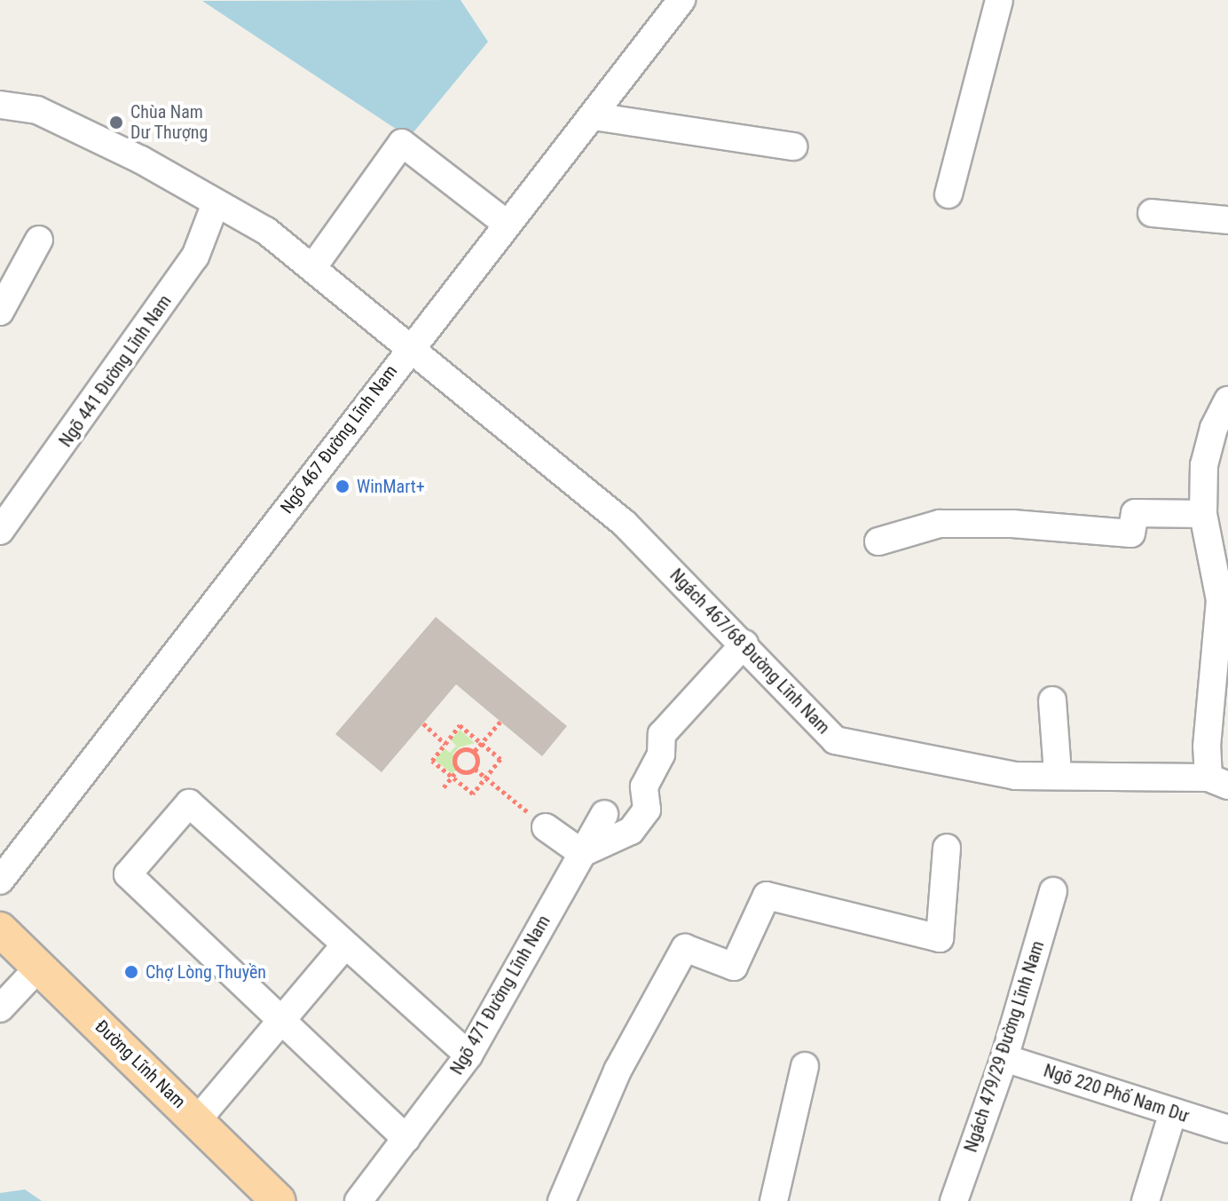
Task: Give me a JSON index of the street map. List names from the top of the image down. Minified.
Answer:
{"streets":{"main road":["Đường Lĩnh Nam"],"street":["Ngõ 441 Đường Lĩnh Nam","Ngõ 467 Đường Lĩnh Nam","Ngách 467/68 Đường Lĩnh Nam","Ngõ 471 Đường Lĩnh Nam","Ngách 479/29 Đường Lĩnh Nam","Ngõ 220 Phố Nam Dư"]},"crossings":[["Ngõ 441 Đường Lĩnh Nam","Ngách 467/68 Đường Lĩnh Nam"],["Ngõ 467 Đường Lĩnh Nam","Ngách 467/68 Đường Lĩnh Nam"],["Ngách 479/29 Đường Lĩnh Nam","Ngõ 220 Phố Nam Dư"]],"places":["Chùa Nam Dư Thượng","WinMart+","Chợ Lòng Thuyền"]}
